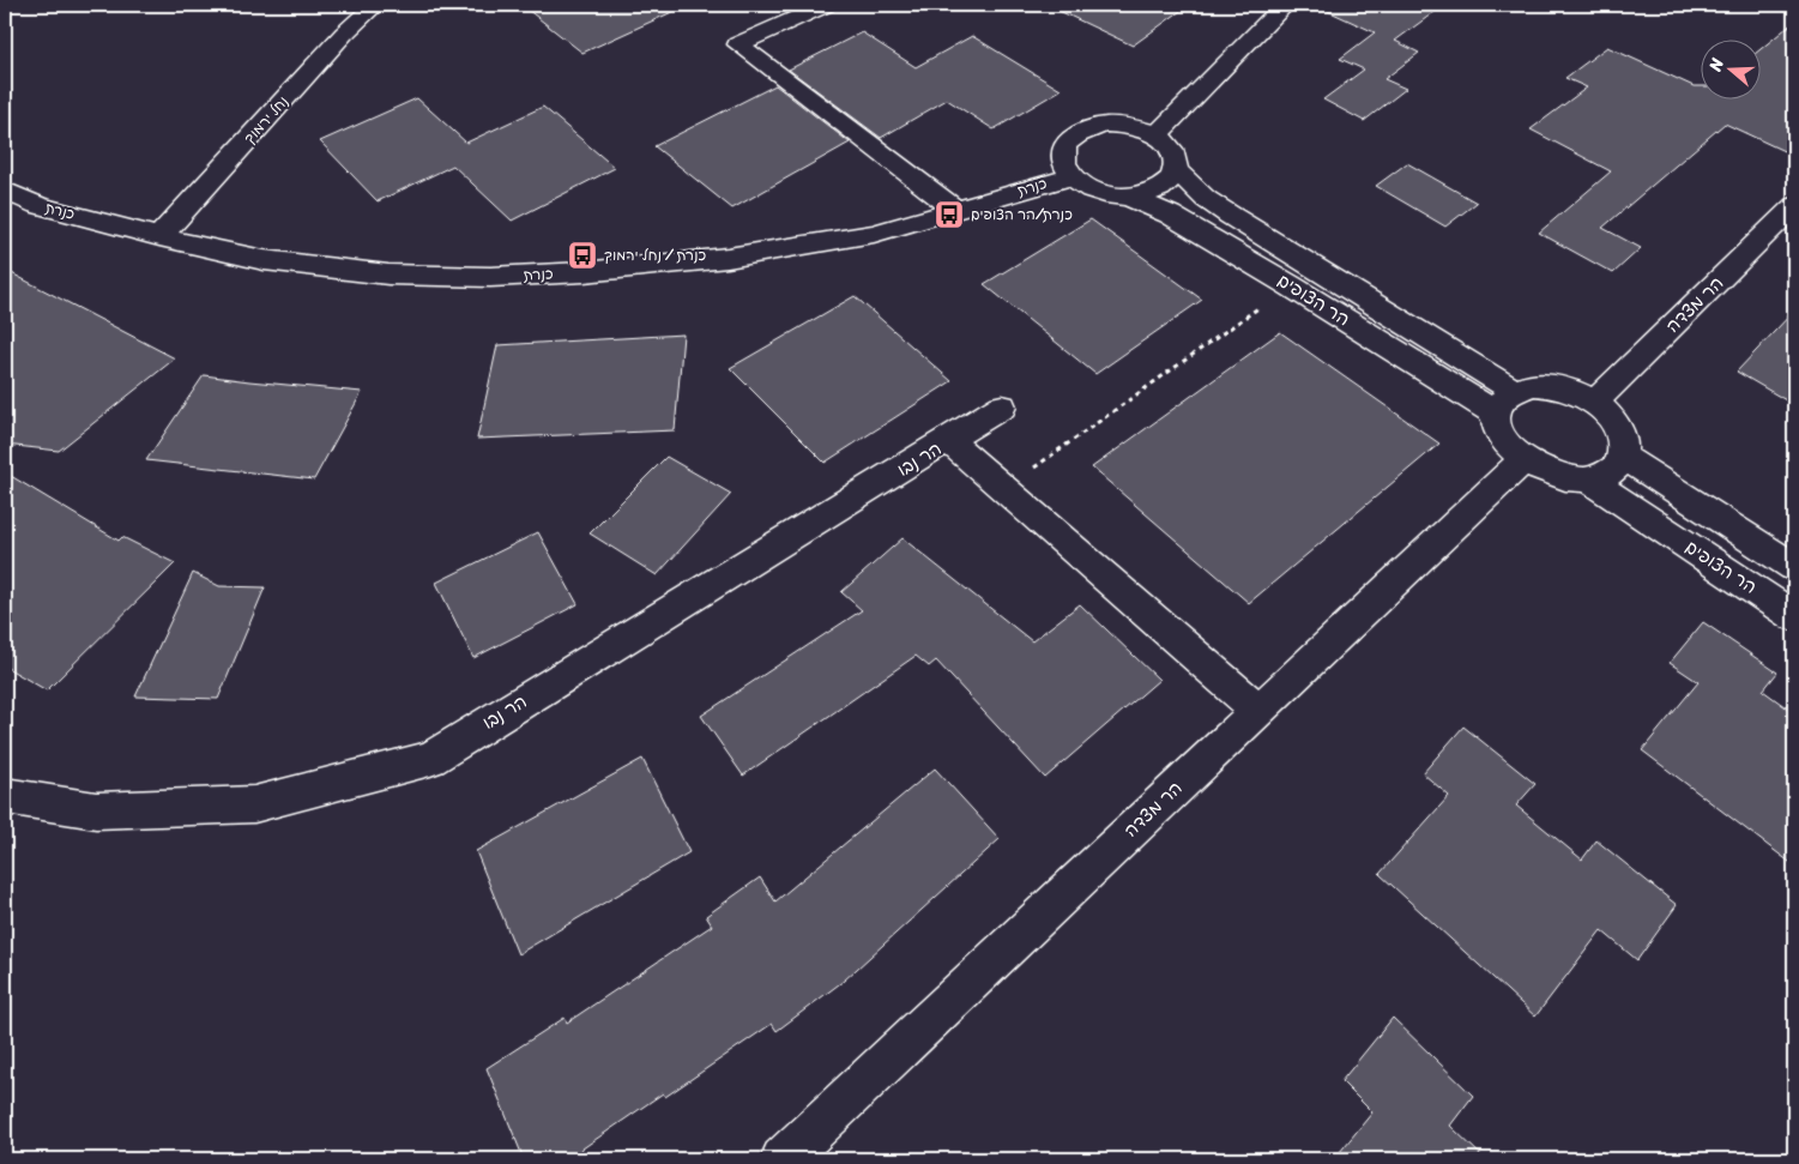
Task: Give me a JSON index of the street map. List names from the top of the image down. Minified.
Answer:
{"streets":{"street":["נחל ירמוך","כנרת","הר הצופים","הר מצדה","הר נבו"]},"crossings":[["נחל ירמוך","כנרת"],["כנרת","הר הצופים"],["הר הצופים","הר מצדה"],["הר מצדה","הר נבו"]],"places":{"bus stop":["כנרת/הר הצופים","כנרת / נחל ירמוך"]},"north":"left"}
